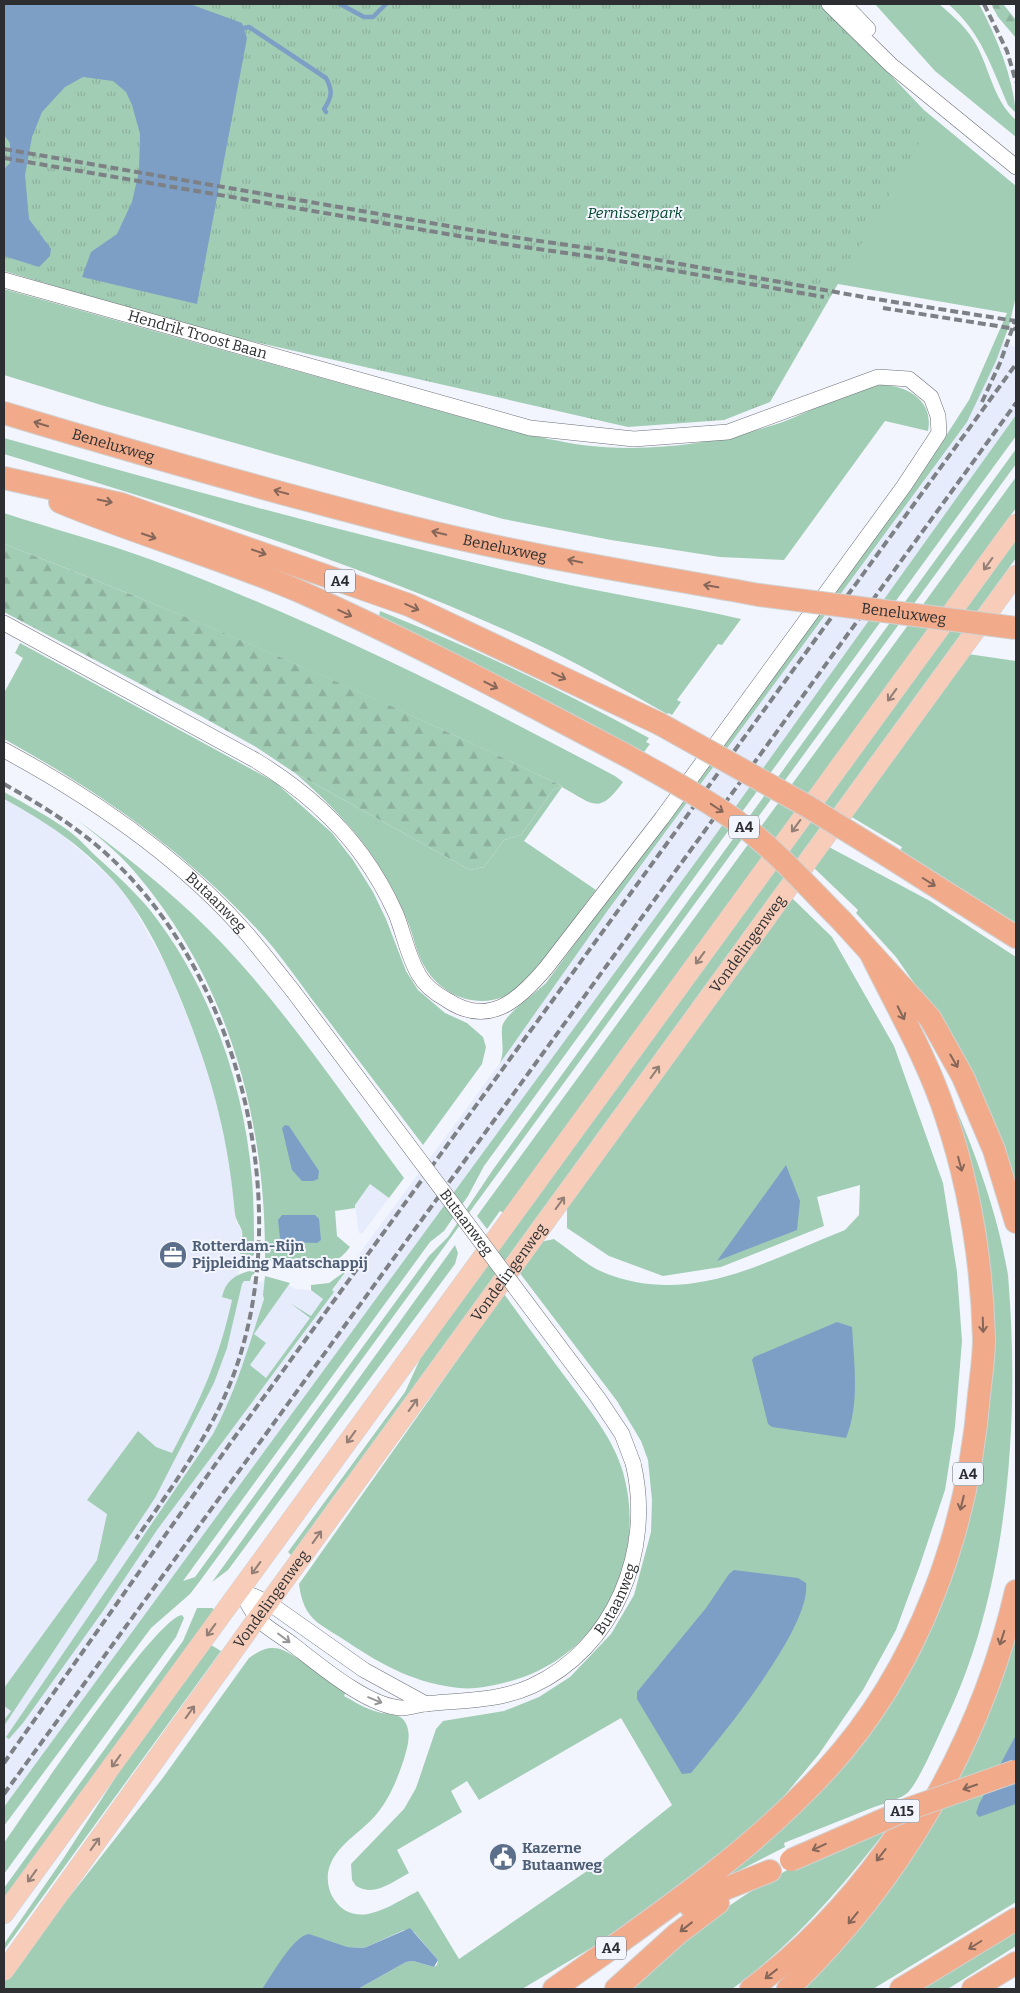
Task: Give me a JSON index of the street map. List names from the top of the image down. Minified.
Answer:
{"streets":{"highway":["Beneluxweg","A4","A15"],"main road":["Vondelingenweg"],"street":["Hendrik Troost Baan","Butaanweg"]},"crossings":[["A4","A15"],["Butaanweg","Vondelingenweg"]],"parks":["Pernisserpark"],"places":{"office":["Rotterdam-Rijn Pijpleiding Maatschappij"],"public building":["Kazerne Butaanweg"]}}
